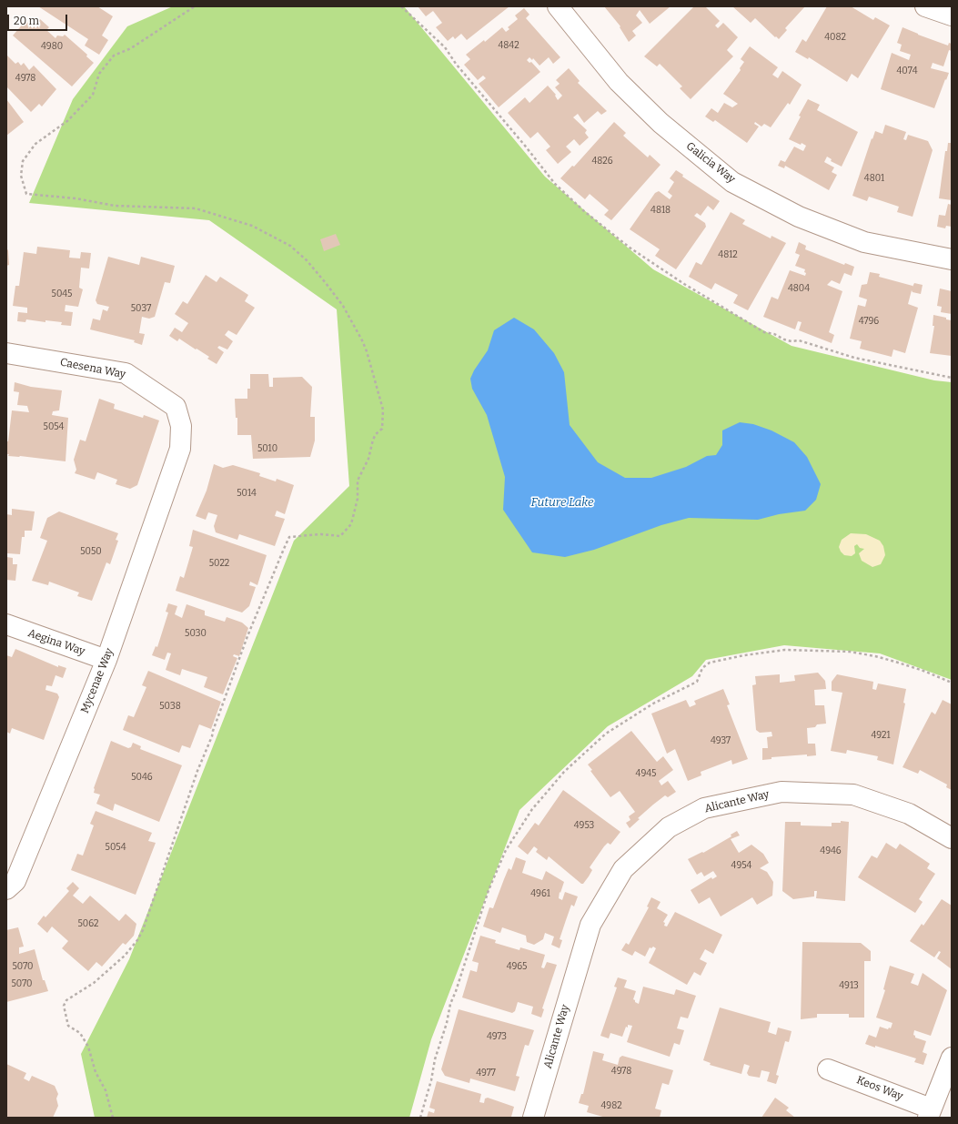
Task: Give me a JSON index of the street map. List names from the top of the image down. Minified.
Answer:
{"streets":{"street":["Galicia Way","Caesena Way","Aegina Way","Mycenae Way","Alicante Way","Keos Way"]},"crossings":[["Caesena Way","Mycenae Way"],["Aegina Way","Mycenae Way"]],"water":["Future Lake"],"house_numbers":["4082","4842","4980","4074","4978","4826","4801","4818","4812","4804","5045","5037","4796","5054","5010","5014","5050","5022","5030","5038","4921","4937","4945","5046","4953","5054","4946","4954","4961","5062","5070","4965","5070","4913","4973","4978","4977","4982"],"scale_bar":"20 m"}
